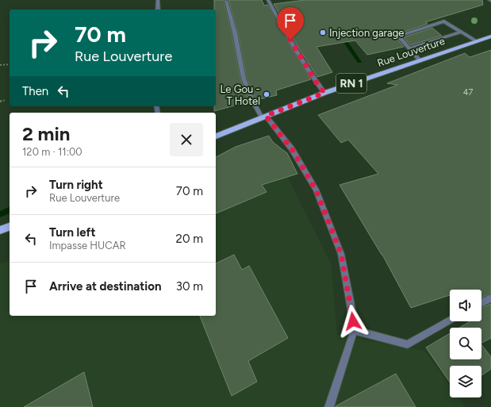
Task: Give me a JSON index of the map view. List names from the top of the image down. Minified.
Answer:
{"streets":{"main road":["Rue Louverture","RN 1"]},"places":["Injection garage","Le Gou - T Hotel"],"house_numbers":["47"],"page":{"turn":["70 m","Rue Louverture"],"then":"Then","heading":["2 min","120 m · 11:00"],"list":[{"name":"Turn right","note":"Rue Louverture","value":"70 m"},{"name":"Turn left","note":"Impasse HUCAR","value":"20 m"},{"name":"Arrive at destination","value":"30 m"}]}}
